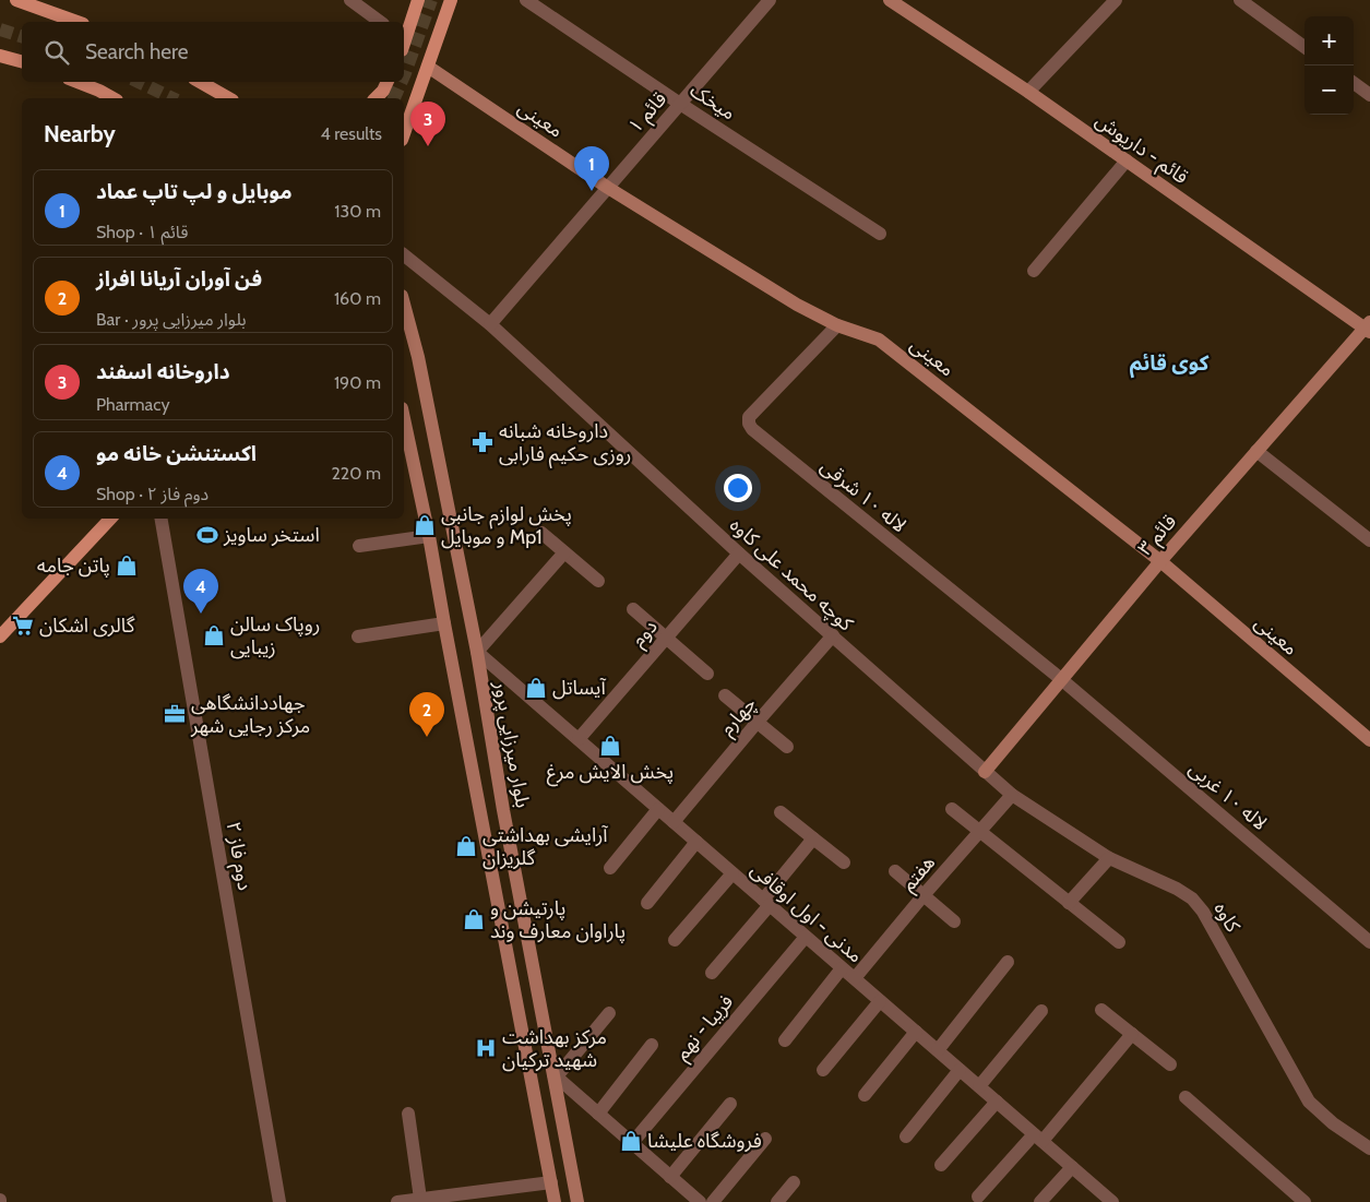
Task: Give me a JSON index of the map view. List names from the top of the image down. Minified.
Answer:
{"streets":{"main road":["معینی","قائم - داریوش","قائم ۳","بلوار میرزایی پرور"],"street":["میخک","قائم ۱","لاله ۱۰ شرقی","کوچه محمد علی کاوه","دوم","چهارم","لاله ۱۰ غربی","دوم فاز ۲","هفتم","مدنی - اول اوقافی","کاوه","فریبا - نهم"]},"crossings":[["میخک","قائم ۱"],["قائم ۱","معینی"],["قائم ۱","کوچه محمد علی کاوه"],["معینی","لاله ۱۰ شرقی"],["معینی","قائم ۳"],["قائم - داریوش","قائم ۳"],["لاله ۱۰ شرقی","قائم ۳"],["لاله ۱۰ شرقی","لاله ۱۰ غربی"],["قائم ۳","کوچه محمد علی کاوه"],["قائم ۳","لاله ۱۰ غربی"],["قائم ۳","کاوه"],["کوچه محمد علی کاوه","دوم"],["کوچه محمد علی کاوه","چهارم"],["کوچه محمد علی کاوه","کاوه"],["دوم","مدنی - اول اوقافی"],["چهارم","مدنی - اول اوقافی"],["بلوار میرزایی پرور","مدنی - اول اوقافی"],["هفتم","مدنی - اول اوقافی"],["هفتم","کاوه"],["مدنی - اول اوقافی","فریبا - نهم"]],"districts":["کوی قائم"],"places":{"pharmacy":["داروخانه شبانه روزی حکیم فارابی"],"shop":["پخش لوازم جانبی و موبایل Mp1","پاتن جامه","روپاک سالن زیبایی","آیساتل","پخش الایش مرغ","آرایشی بهداشتی گلریزان","پارتیشن و پاراوان معارف وند","فروشگاه علیشا"],"sports":["استخر ساویز"],"supermarket":["گالری اشکان"],"office":["جهاددانشگاهی مرکز رجایی شهر"],"hospital":["مرکز بهداشت شهید ترکیان"]},"page":{"map_buttons":["+","−"],"search":"Search here","heading":["Nearby","4 results"],"pins":["3","1","4","2"],"list":[{"mark":"1","name":"موبایل و لپ تاپ عماد","note":"Shop · قائم ۱","value":"130 m"},{"mark":"2","name":"فن آوران آریانا افراز","note":"Bar · بلوار میرزایی پرور","value":"160 m"},{"mark":"3","name":"داروخانه اسفند","note":"Pharmacy","value":"190 m"},{"mark":"4","name":"اکستنشن خانه مو","note":"Shop · دوم فاز ۲","value":"220 m"}]}}
